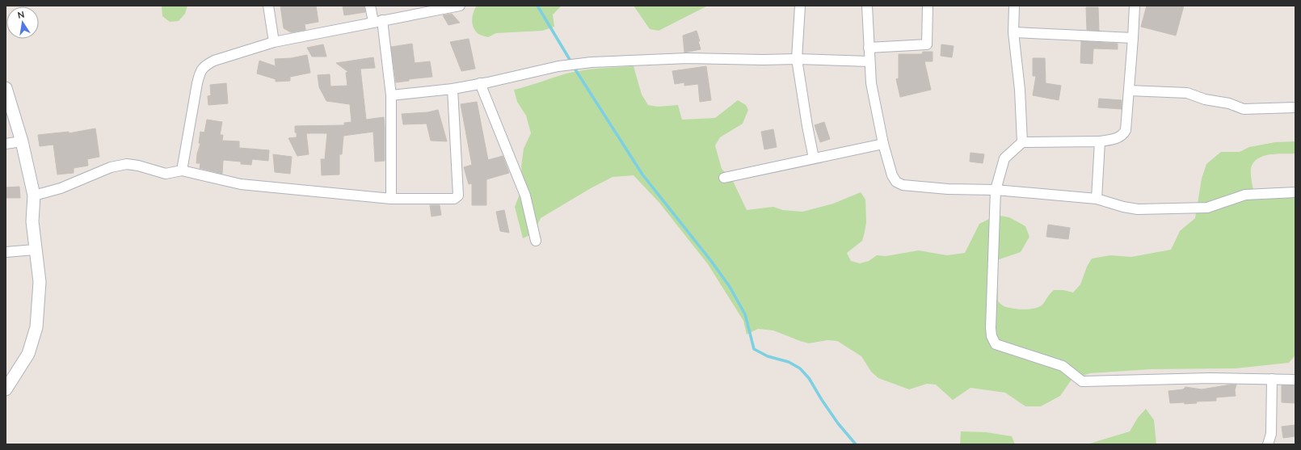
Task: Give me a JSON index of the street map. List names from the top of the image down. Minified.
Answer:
{"north":"top"}
